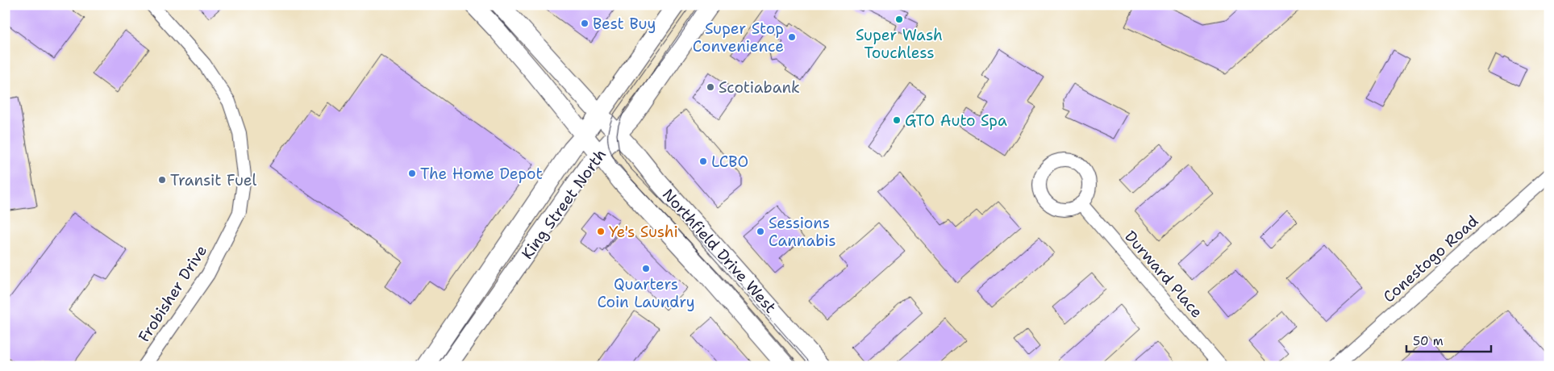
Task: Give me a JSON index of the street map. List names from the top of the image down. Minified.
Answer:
{"streets":{"main road":["King Street North","Northfield Drive West"],"street":["Conestogo Road","Durward Place","Frobisher Drive"]},"crossings":[["King Street North","Northfield Drive West"]],"places":["Super Wash Touchless","Best Buy","Super Stop Convenience","Scotiabank","GTO Auto Spa","LCBO","The Home Depot","Transit Fuel","Ye's Sushi","Sessions Cannabis","Quarters Coin Laundry"],"scale_bar":"50 m"}
